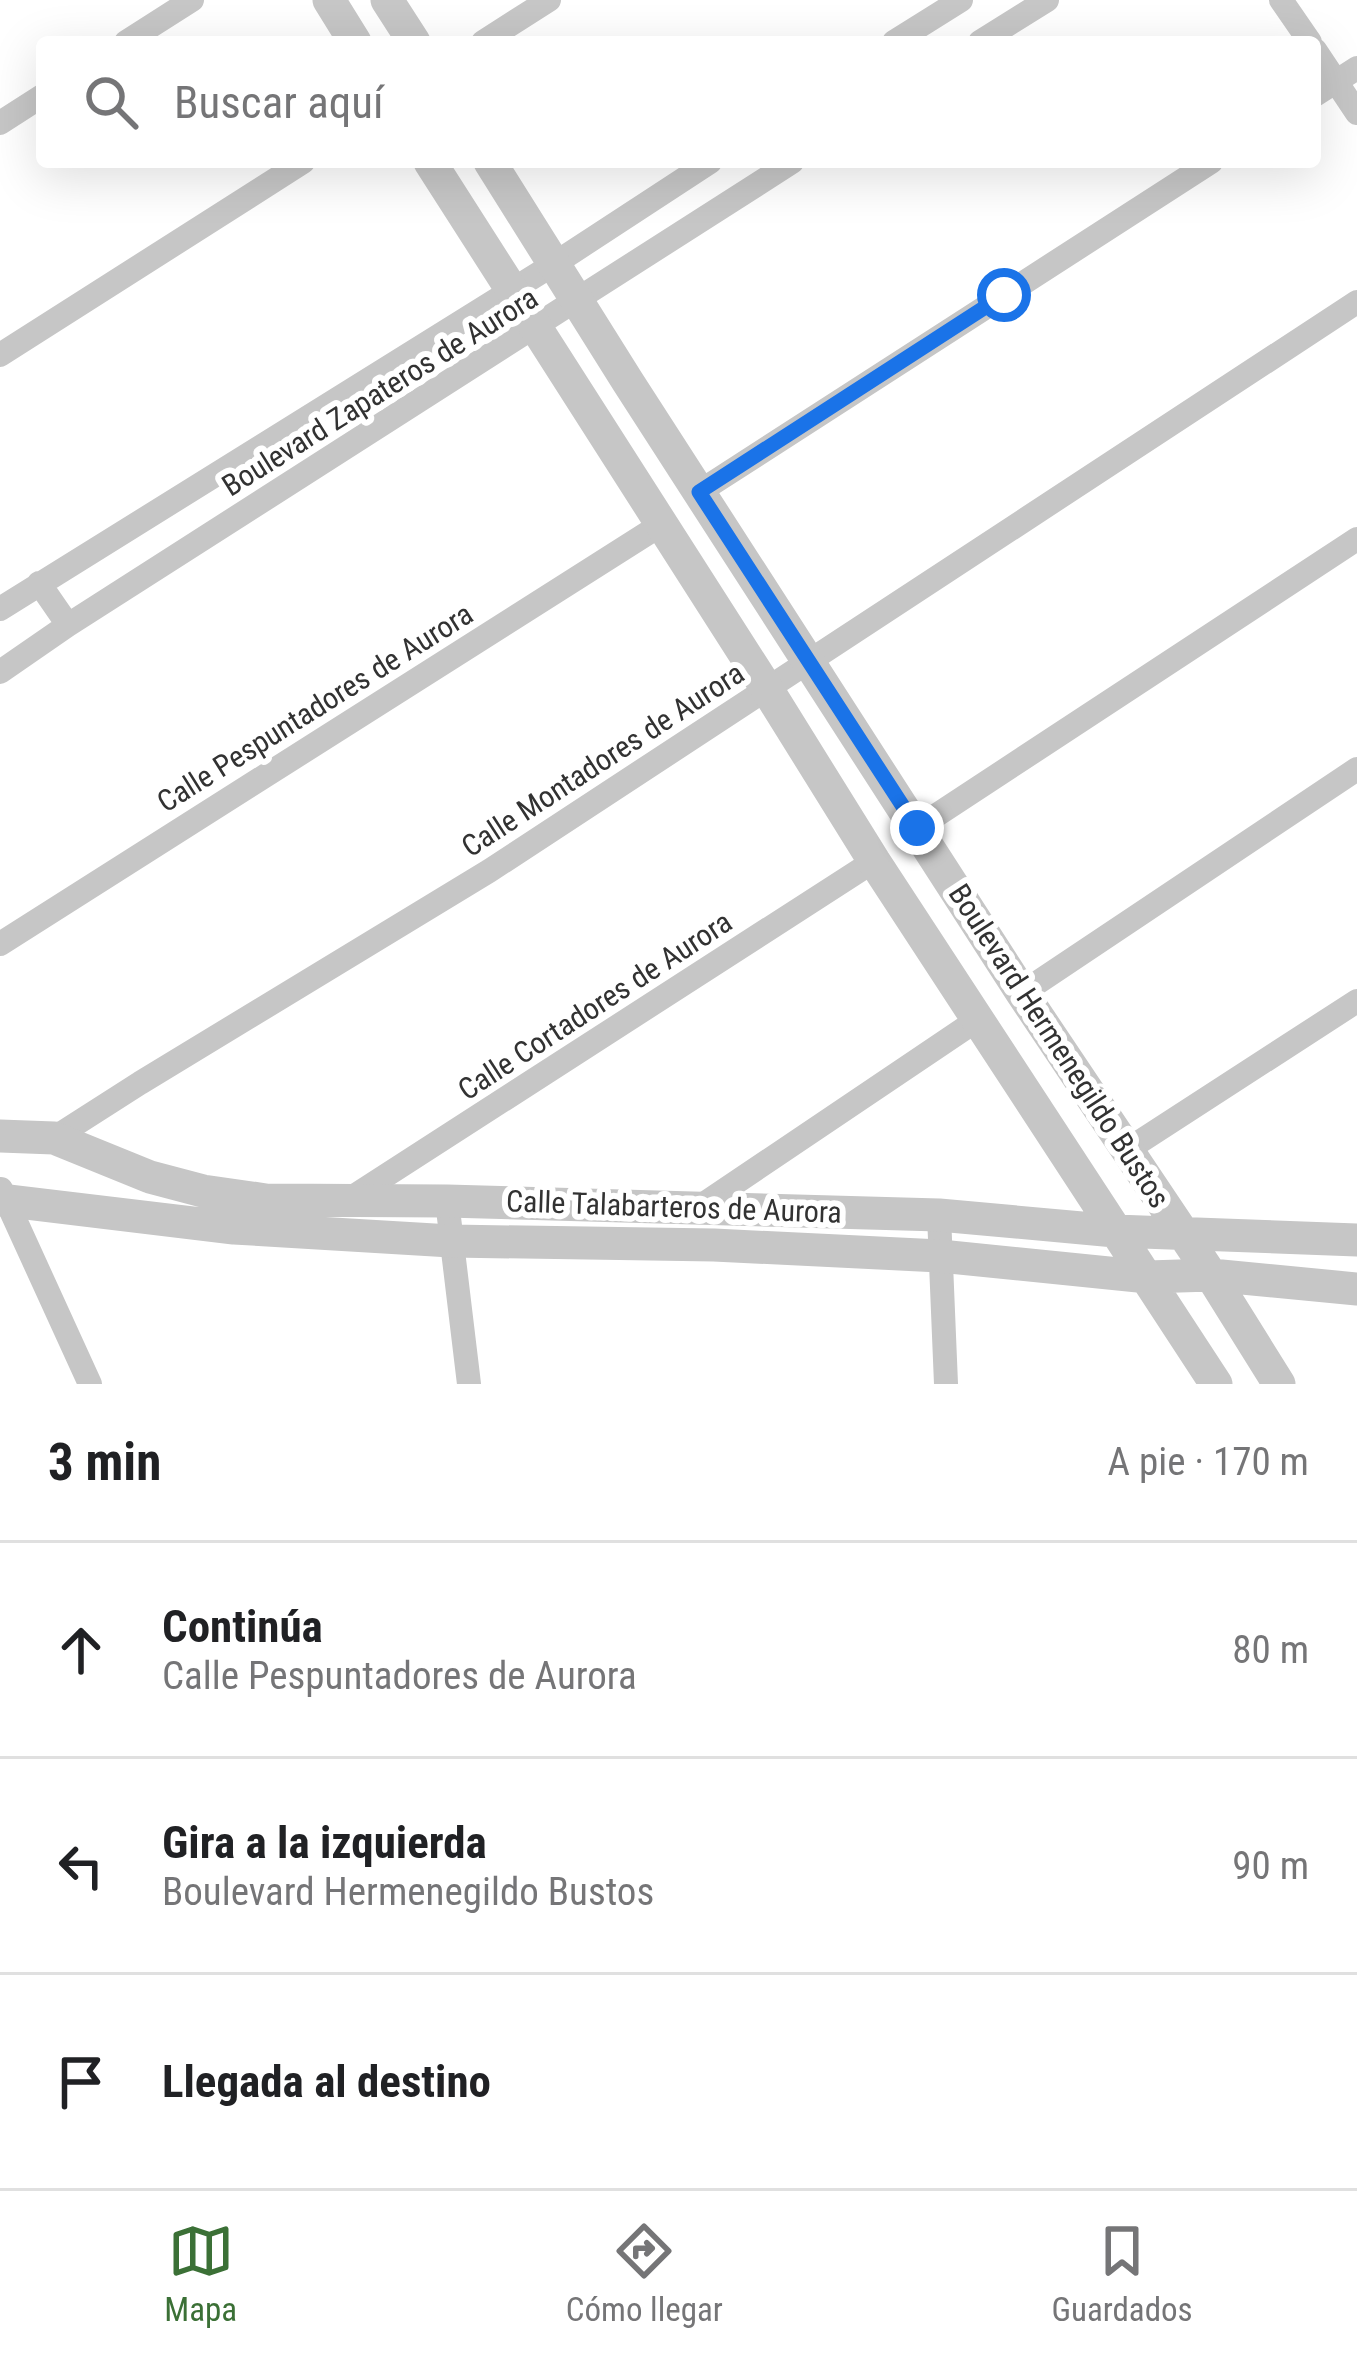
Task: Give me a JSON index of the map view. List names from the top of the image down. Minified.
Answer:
{"streets":{"street":["Boulevard Zapateros de Aurora","Calle Pespuntadores de Aurora","Calle Montadores de Aurora","Calle Cortadores de Aurora","Boulevard Hermenegildo Bustos","Calle Talabarteros de Aurora"]},"crossings":[["Boulevard Zapateros de Aurora","Boulevard Hermenegildo Bustos"],["Calle Pespuntadores de Aurora","Boulevard Hermenegildo Bustos"],["Calle Montadores de Aurora","Boulevard Hermenegildo Bustos"],["Calle Montadores de Aurora","Calle Talabarteros de Aurora"],["Calle Cortadores de Aurora","Boulevard Hermenegildo Bustos"],["Calle Cortadores de Aurora","Calle Talabarteros de Aurora"],["Boulevard Hermenegildo Bustos","Calle Talabarteros de Aurora"]],"page":{"search":"Buscar aquí","heading":["3 min","A pie · 170 m"],"list":[["Continúa","Calle Pespuntadores de Aurora","80 m"],["Gira a la izquierda","Boulevard Hermenegildo Bustos","90 m"],"Llegada al destino"],"nav":["Mapa","Cómo llegar","Guardados"]}}
